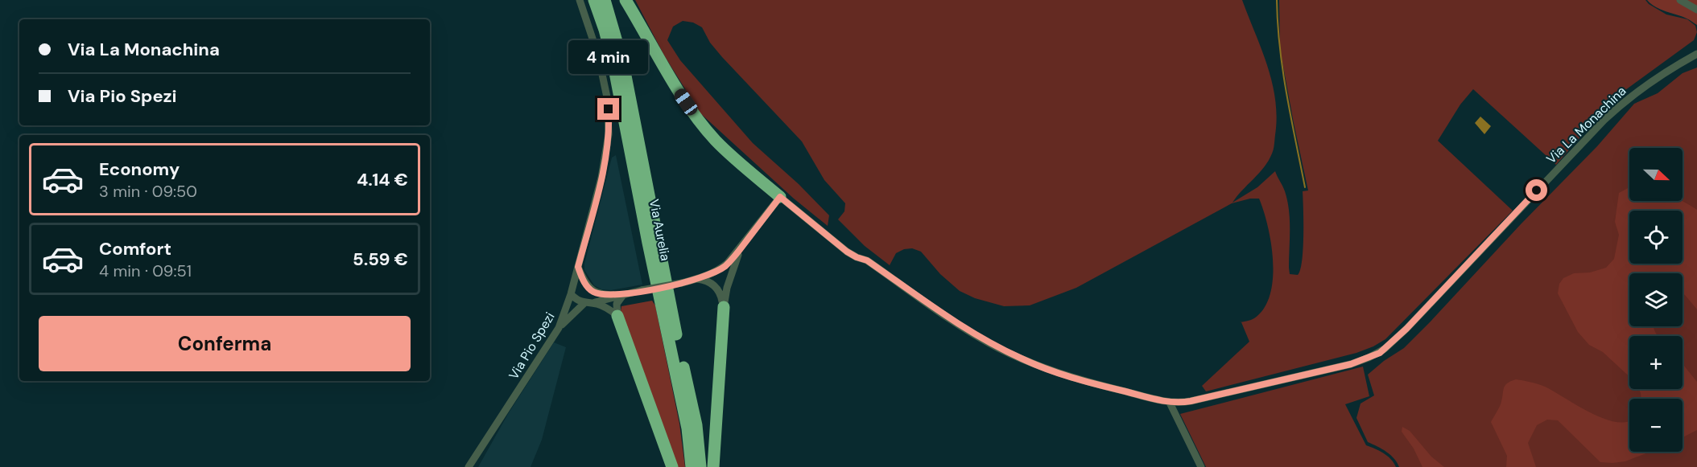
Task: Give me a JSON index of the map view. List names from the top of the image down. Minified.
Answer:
{"streets":{"highway":["Via Aurelia"],"street":["Via La Monachina","Via Pio Spezi"]},"north":"right","page":{"banner":["Via La Monachina","Via Pio Spezi"],"bubble":"4 min","list":[{"name":"Economy","note":"3 min · 09:50","value":"4.14 €"},{"name":"Comfort","note":"4 min · 09:51","value":"5.59 €"}],"map_buttons":["+","−"],"buttons":"Conferma"}}
